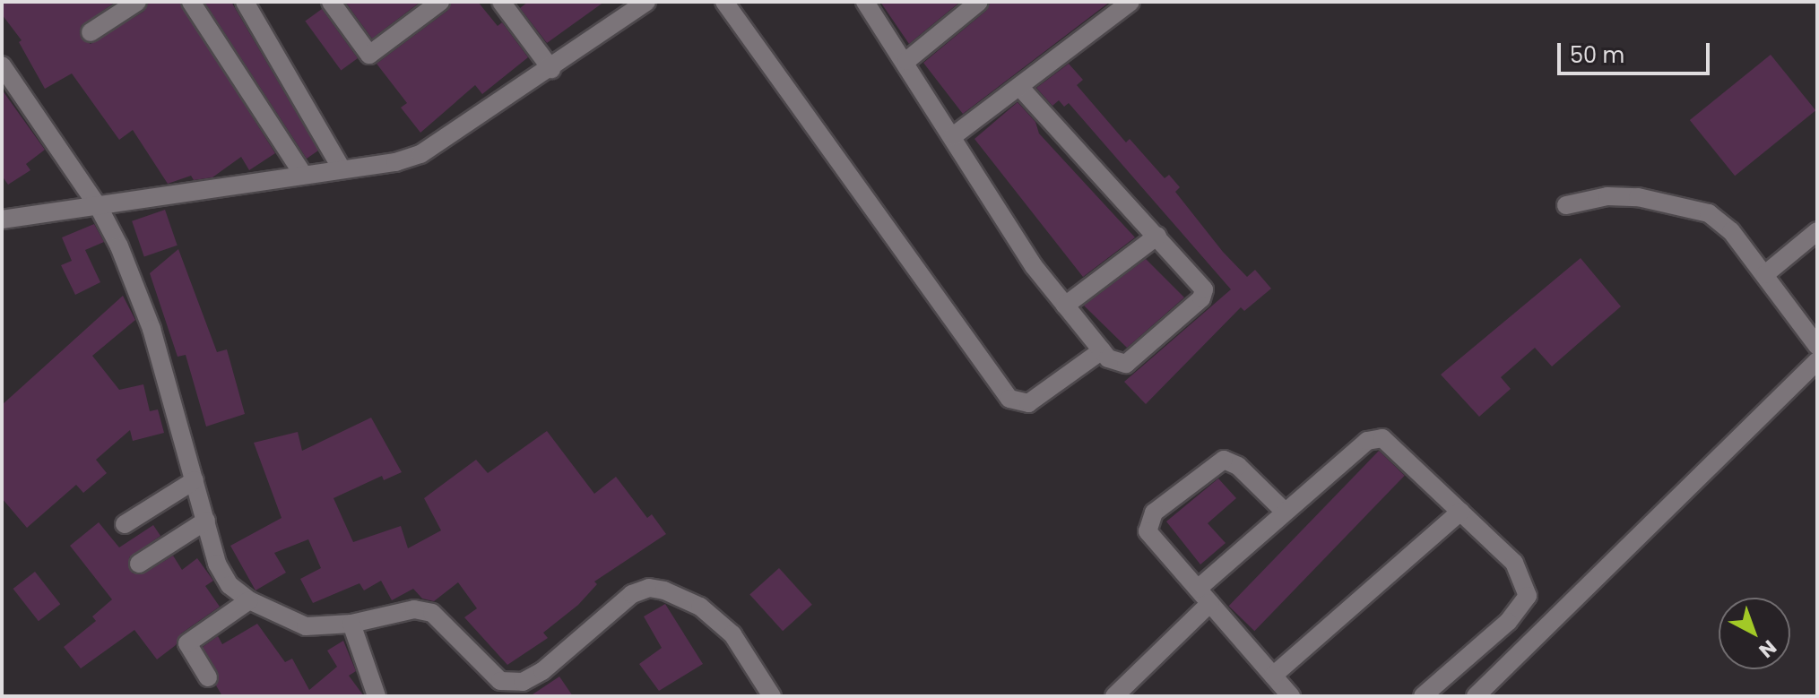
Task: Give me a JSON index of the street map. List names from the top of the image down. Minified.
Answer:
{"scale_bar":"50 m","north":"bottom right"}
